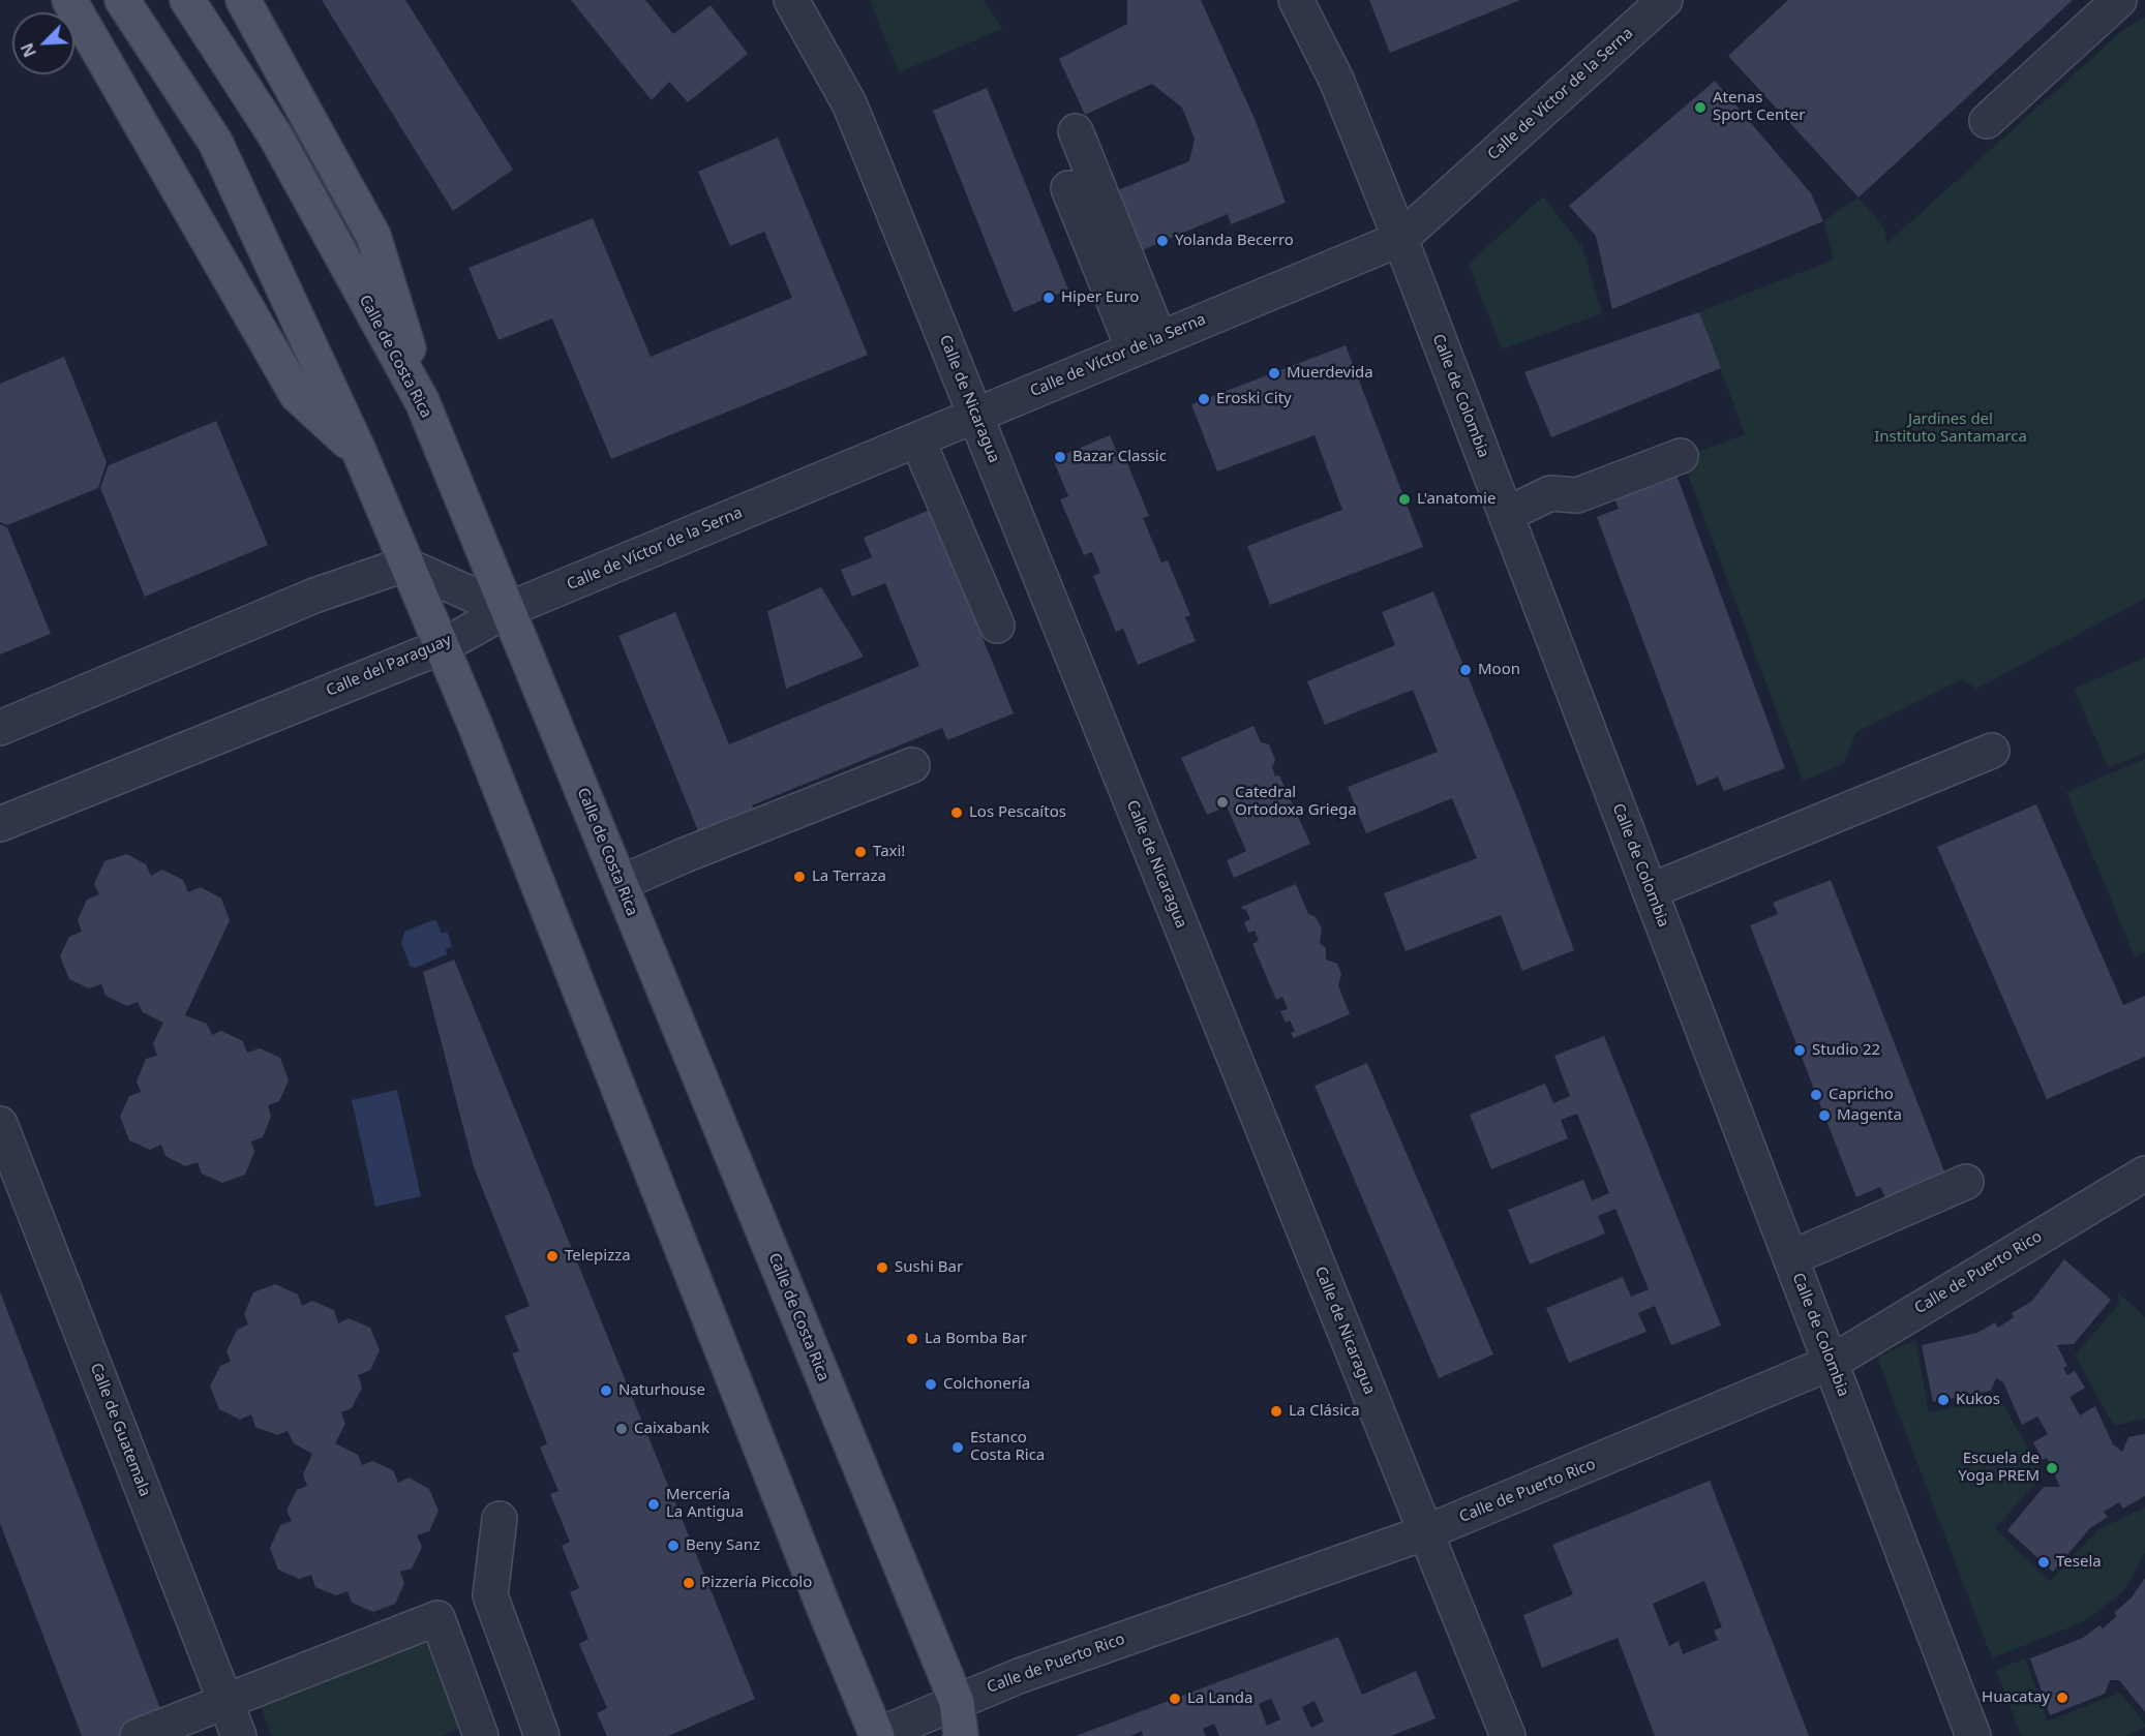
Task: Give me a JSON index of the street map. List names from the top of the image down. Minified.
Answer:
{"streets":{"main road":["Calle de Costa Rica"],"street":["Calle de Víctor de la Serna","Calle de Colombia","Calle de Nicaragua","Calle del Paraguay","Calle de Puerto Rico","Calle de Guatemala"]},"crossings":[["Calle de Víctor de la Serna","Calle de Costa Rica"],["Calle de Víctor de la Serna","Calle de Colombia"],["Calle de Víctor de la Serna","Calle de Nicaragua"],["Calle de Víctor de la Serna","Calle del Paraguay"],["Calle de Costa Rica","Calle del Paraguay"],["Calle de Costa Rica","Calle de Puerto Rico"],["Calle de Colombia","Calle de Puerto Rico"],["Calle de Nicaragua","Calle de Puerto Rico"]],"parks":["Jardines del Instituto Santamarca"],"places":["Atenas Sport Center","Yolanda Becerro","Hiper Euro","Muerdevida","Eroski City","Bazar Classic","L'anatomie","Moon","Catedral Ortodoxa Griega","Los Pescaítos","Taxi!","La Terraza","Studio 22","Capricho","Magenta","Telepizza","Sushi Bar","La Bomba Bar","Colchonería","Naturhouse","Kukos","La Clásica","Caixabank","Estanco Costa Rica","Escuela de Yoga PREM","Mercería La Antigua","Beny Sanz","Tesela","Pizzería Piccolo","Huacatay","La Landa"],"north":"bottom left"}
